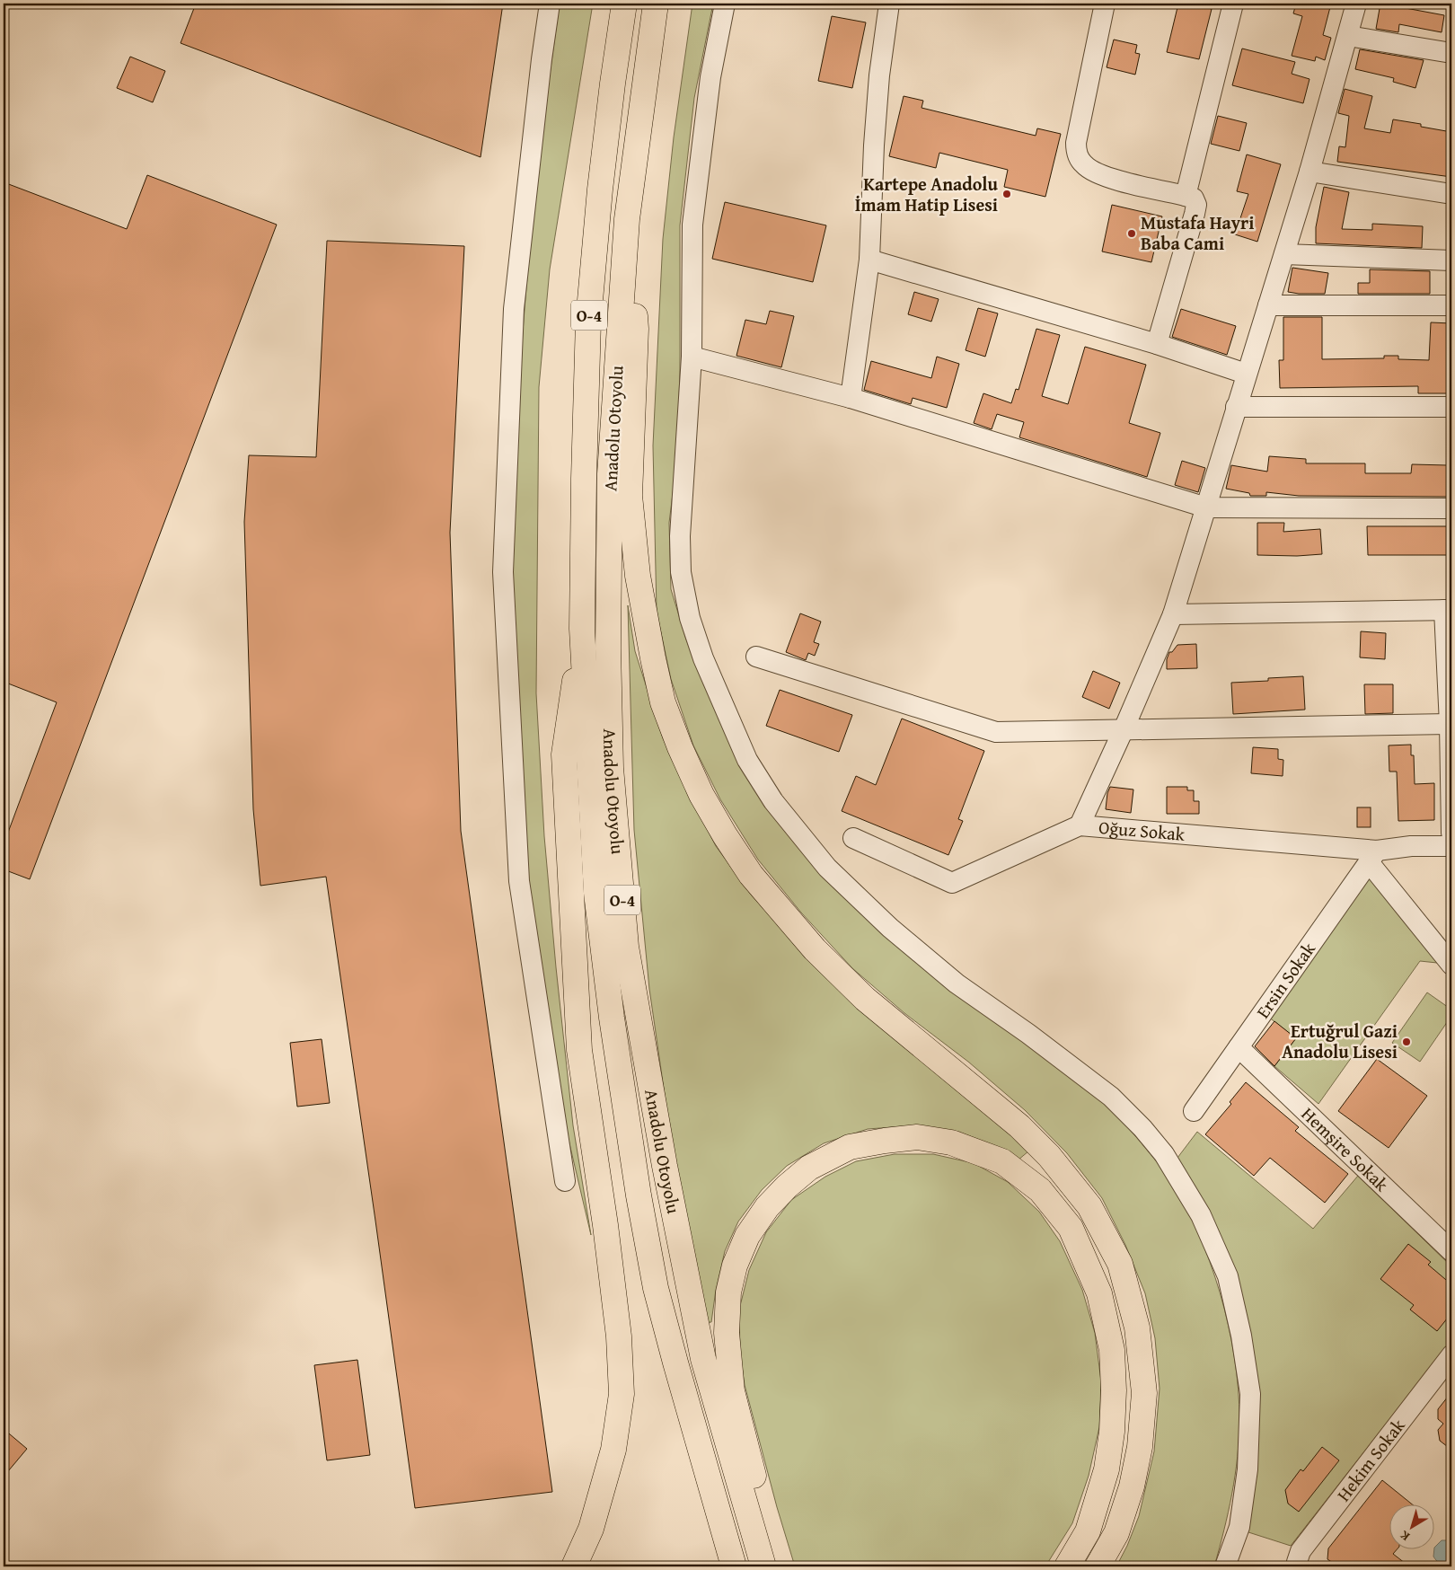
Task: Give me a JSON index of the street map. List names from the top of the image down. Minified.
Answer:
{"streets":{"highway":["O-4","Anadolu Otoyolu"],"street":["Oğuz Sokak","Ersin Sokak","Hemşire Sokak","Hekim Sokak"]},"crossings":[["Oğuz Sokak","Ersin Sokak"],["Ersin Sokak","Hemşire Sokak"]],"places":["Kartepe Anadolu İmam Hatip Lisesi","Mustafa Hayri Baba Cami","Ertuğrul Gazi Anadolu Lisesi"],"north":"bottom left"}
